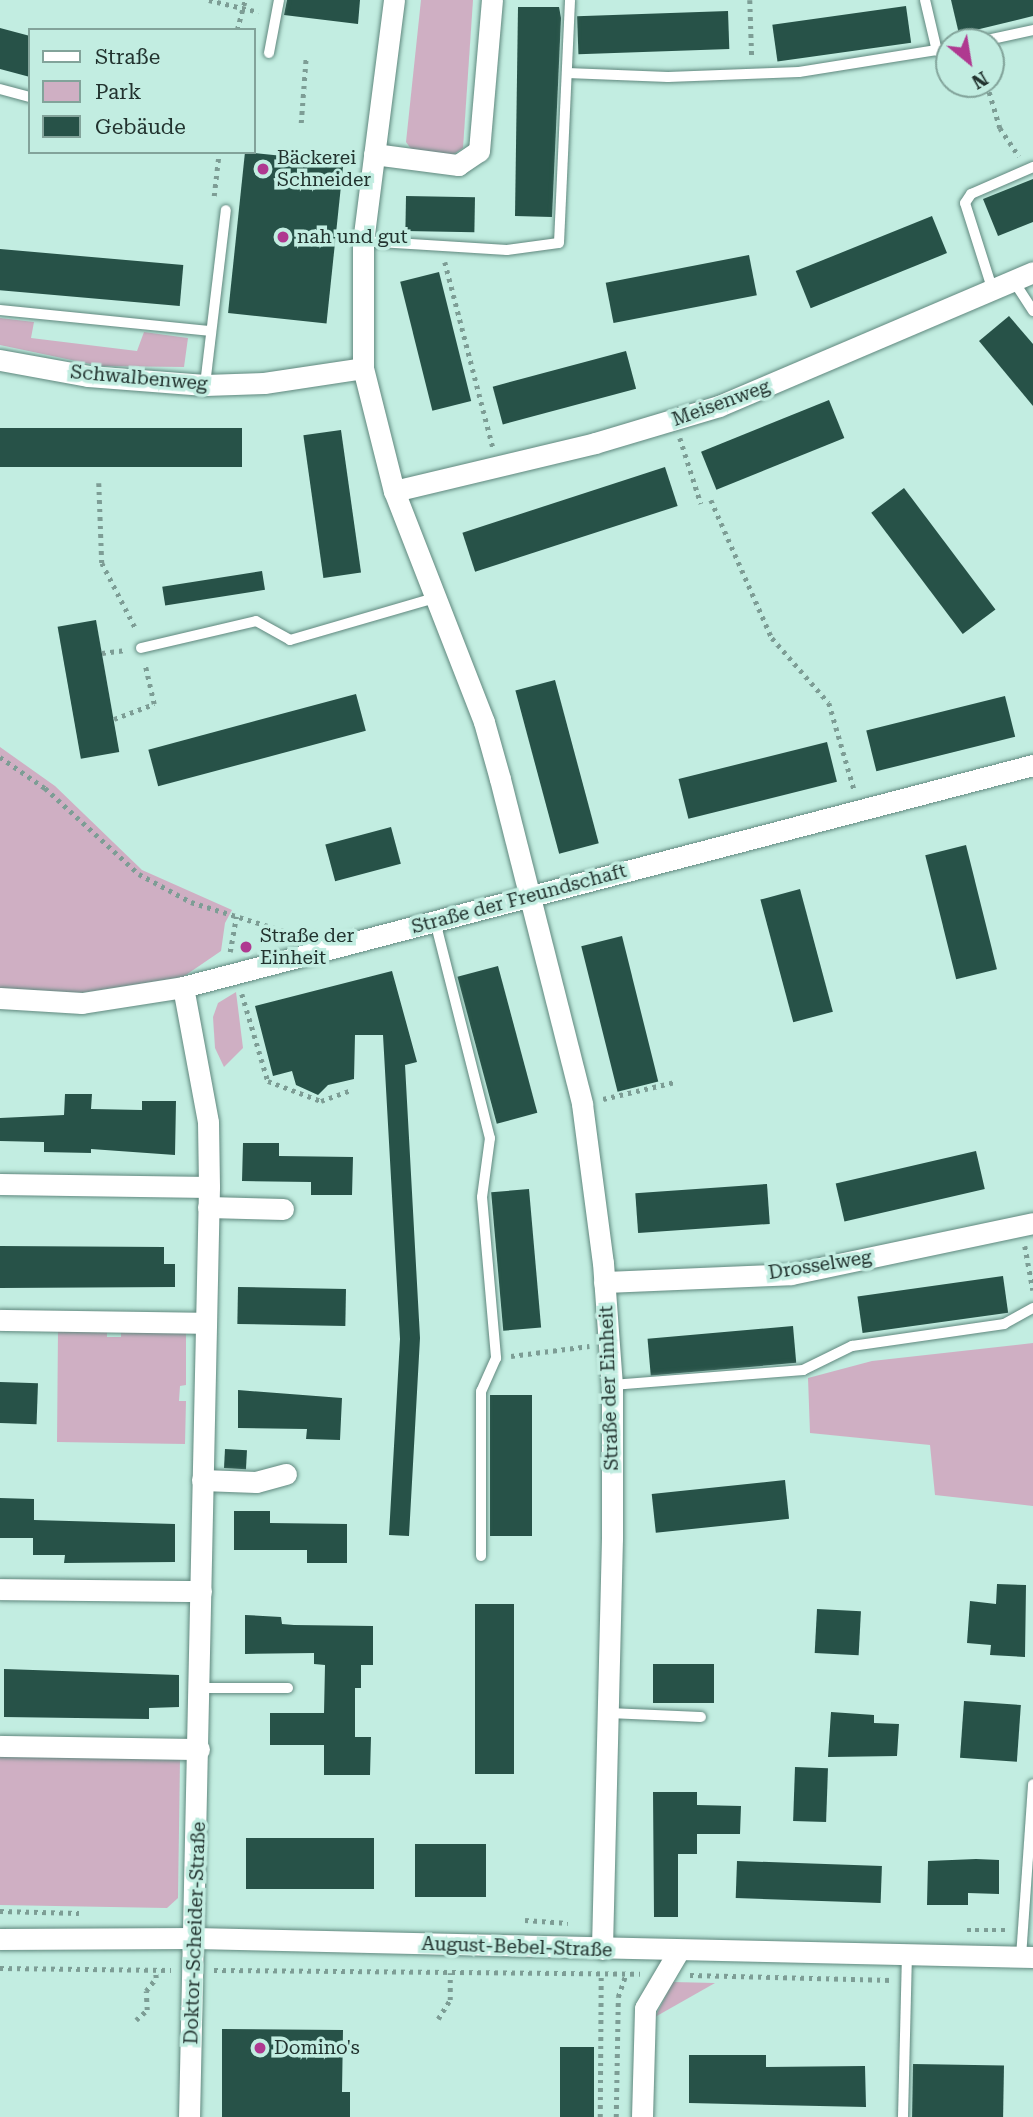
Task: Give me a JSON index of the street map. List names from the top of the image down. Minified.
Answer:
{"streets":{"street":["Schwalbenweg","Meisenweg","Straße der Freundschaft","Drosselweg","Straße der Einheit","Doktor-Scheider-Straße","August-Bebel-Straße"]},"crossings":[["Schwalbenweg","Straße der Einheit"],["Meisenweg","Straße der Einheit"],["Straße der Freundschaft","Straße der Einheit"],["Straße der Freundschaft","Doktor-Scheider-Straße"],["Drosselweg","Straße der Einheit"],["Straße der Einheit","August-Bebel-Straße"],["Doktor-Scheider-Straße","August-Bebel-Straße"]],"places":["Bäckerei Schneider","nah und gut","Straße der Einheit","Domino's"],"legend":["Straße","Park","Gebäude"],"north":"bottom right"}
